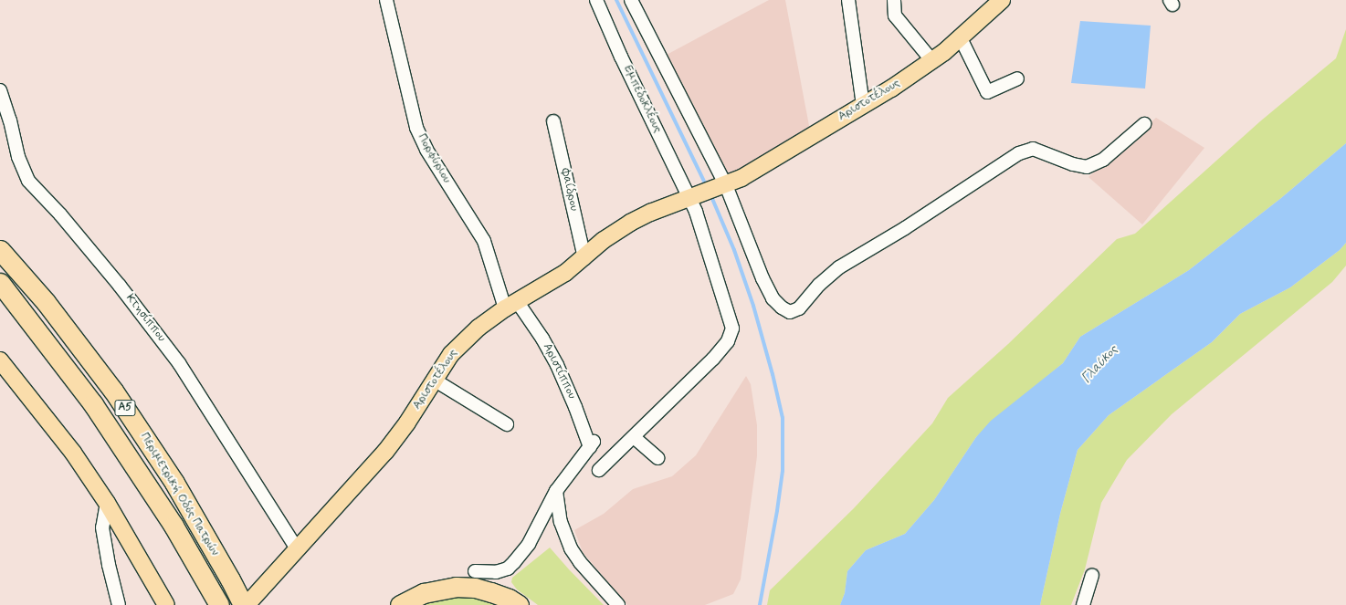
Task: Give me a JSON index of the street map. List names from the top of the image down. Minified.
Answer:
{"streets":{"highway":["Α5","Περιμετρική Οδός Πατρών"],"main road":["Αριστοτέλους"],"street":["Εμπεδοκλέους","Πορφύριου","Φαίδρου","Κτησίππου","Αριστίππου"]},"crossings":[["Εμπεδοκλέους","Αριστοτέλους"],["Αριστοτέλους","Πορφύριου"],["Αριστοτέλους","Φαίδρου"],["Αριστοτέλους","Κτησίππου"],["Αριστοτέλους","Αριστίππου"],["Πορφύριου","Αριστίππου"]],"water":["Γλαύκος"]}
